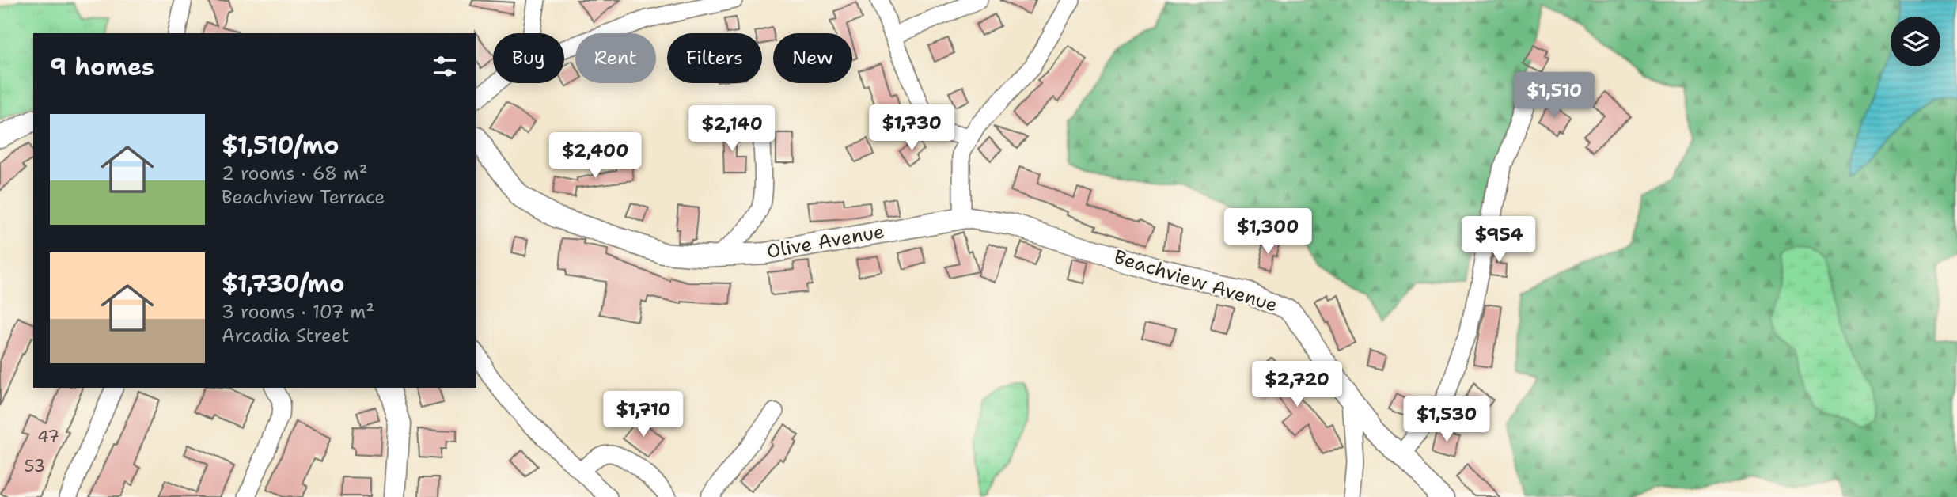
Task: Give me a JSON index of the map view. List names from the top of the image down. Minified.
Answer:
{"streets":{"street":["Olive Avenue","Beachview Avenue"]},"crossings":[["Olive Avenue","Beachview Avenue"]],"house_numbers":["47","53"],"page":{"chip":["Buy","Rent","Filters","New"],"heading":"9 homes","price":["$1,510","$1,730","$2,140","$2,400","$1,300","$954","$2,720","$1,710","$1,530"],"list":[{"name":"$1,510/mo","note":"2 rooms · 68 m² · Beachview Terrace"},{"name":"$1,730/mo","note":"3 rooms · 107 m² · Arcadia Street"}]}}
